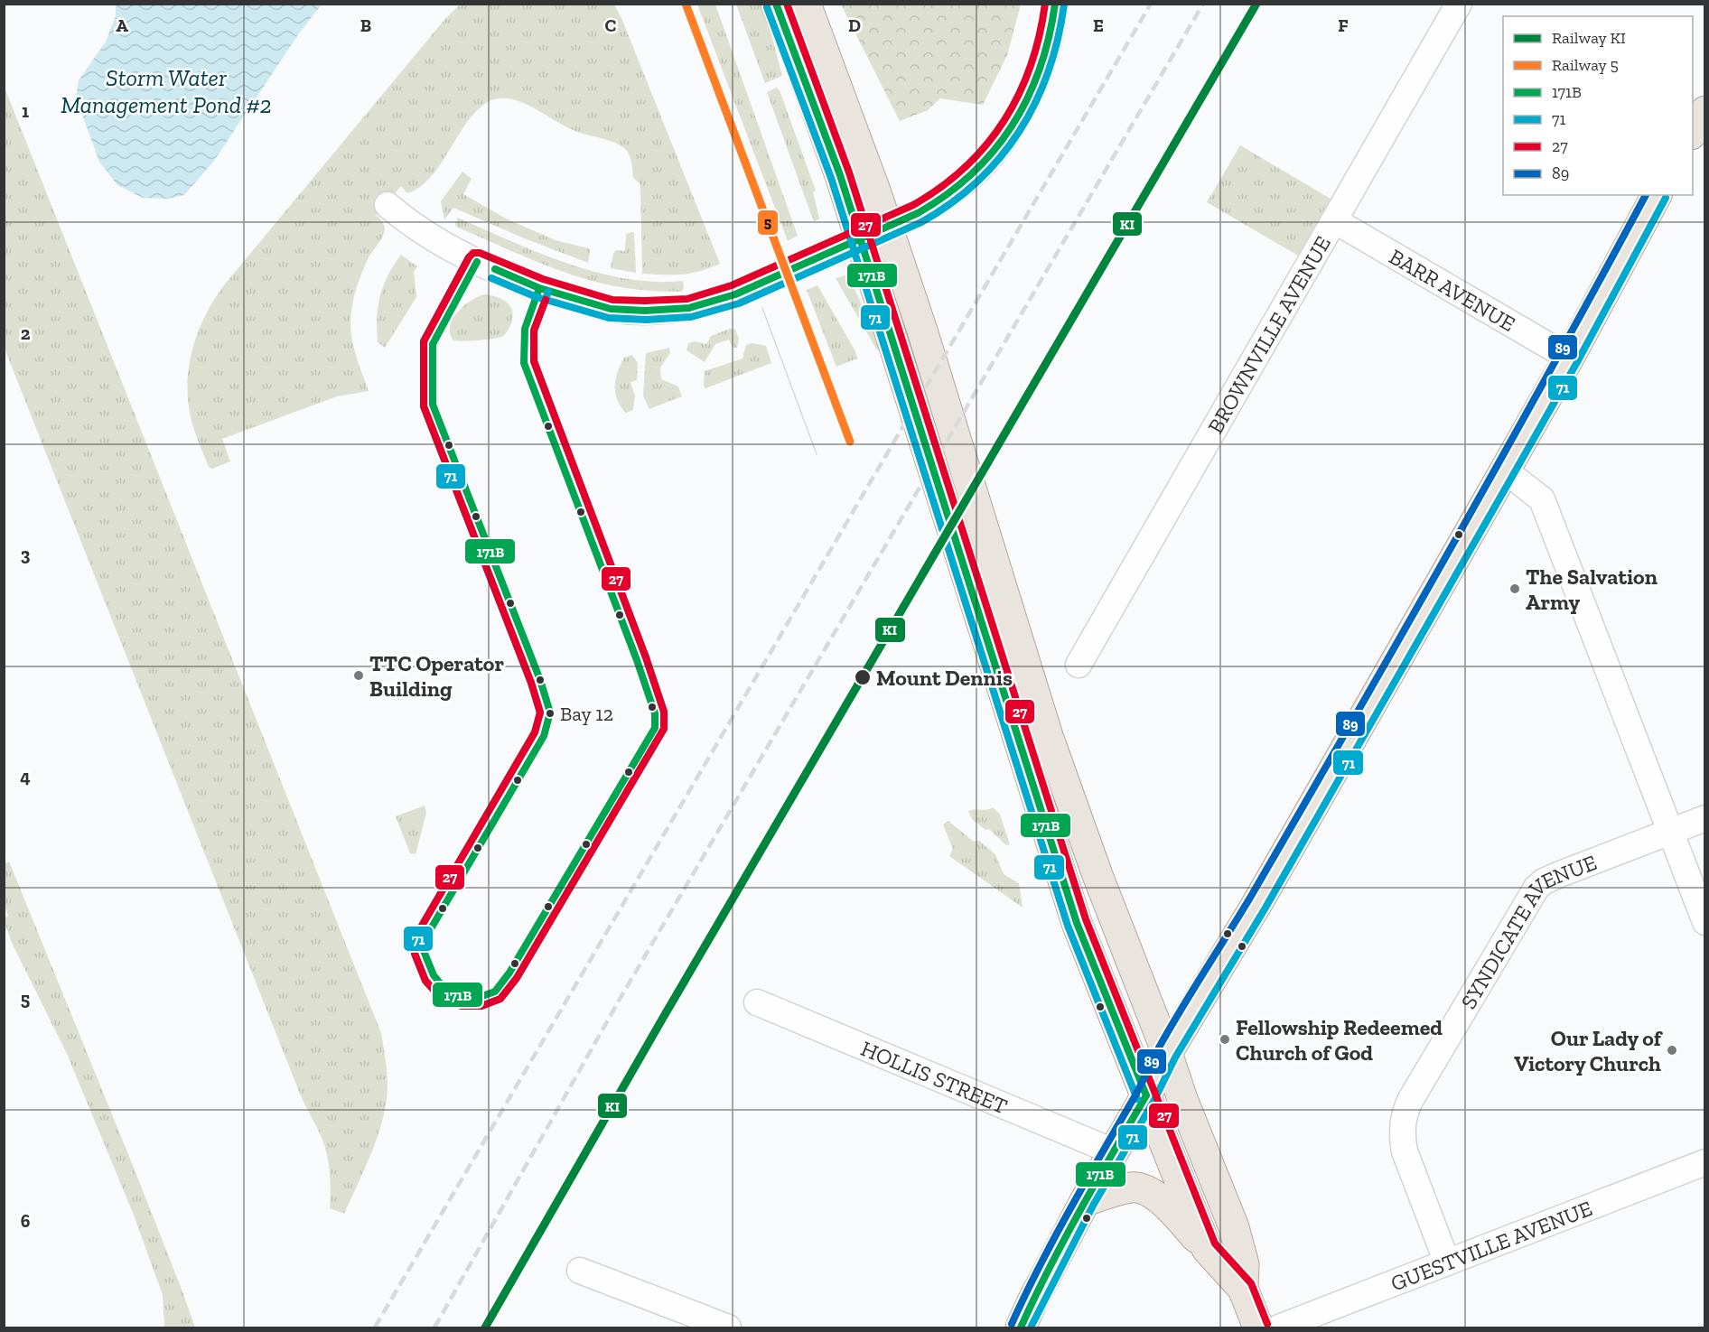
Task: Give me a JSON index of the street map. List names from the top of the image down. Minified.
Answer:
{"streets":{"street":["BARR AVENUE","BROWNVILLE AVENUE","SYNDICATE AVENUE","HOLLIS STREET","GUESTVILLE AVENUE"]},"crossings":[["BARR AVENUE","BROWNVILLE AVENUE"],["SYNDICATE AVENUE","GUESTVILLE AVENUE"]],"water":["Storm Water Management Pond #2"],"places":["The Salvation Army","TTC Operator Building","Mount Dennis","Bay 12","Fellowship Redeemed Church of God","Our Lady of Victory Church"],"lines":["rail line KI","rail line 5","transit line 171B","transit line 27","transit line 71","transit line 89"],"legend":["Railway KI","Railway 5","171B","71","27","89"],"grid":{"columns":["A","B","C","D","E","F"],"rows":["1","2","3","4","5","6"]}}
